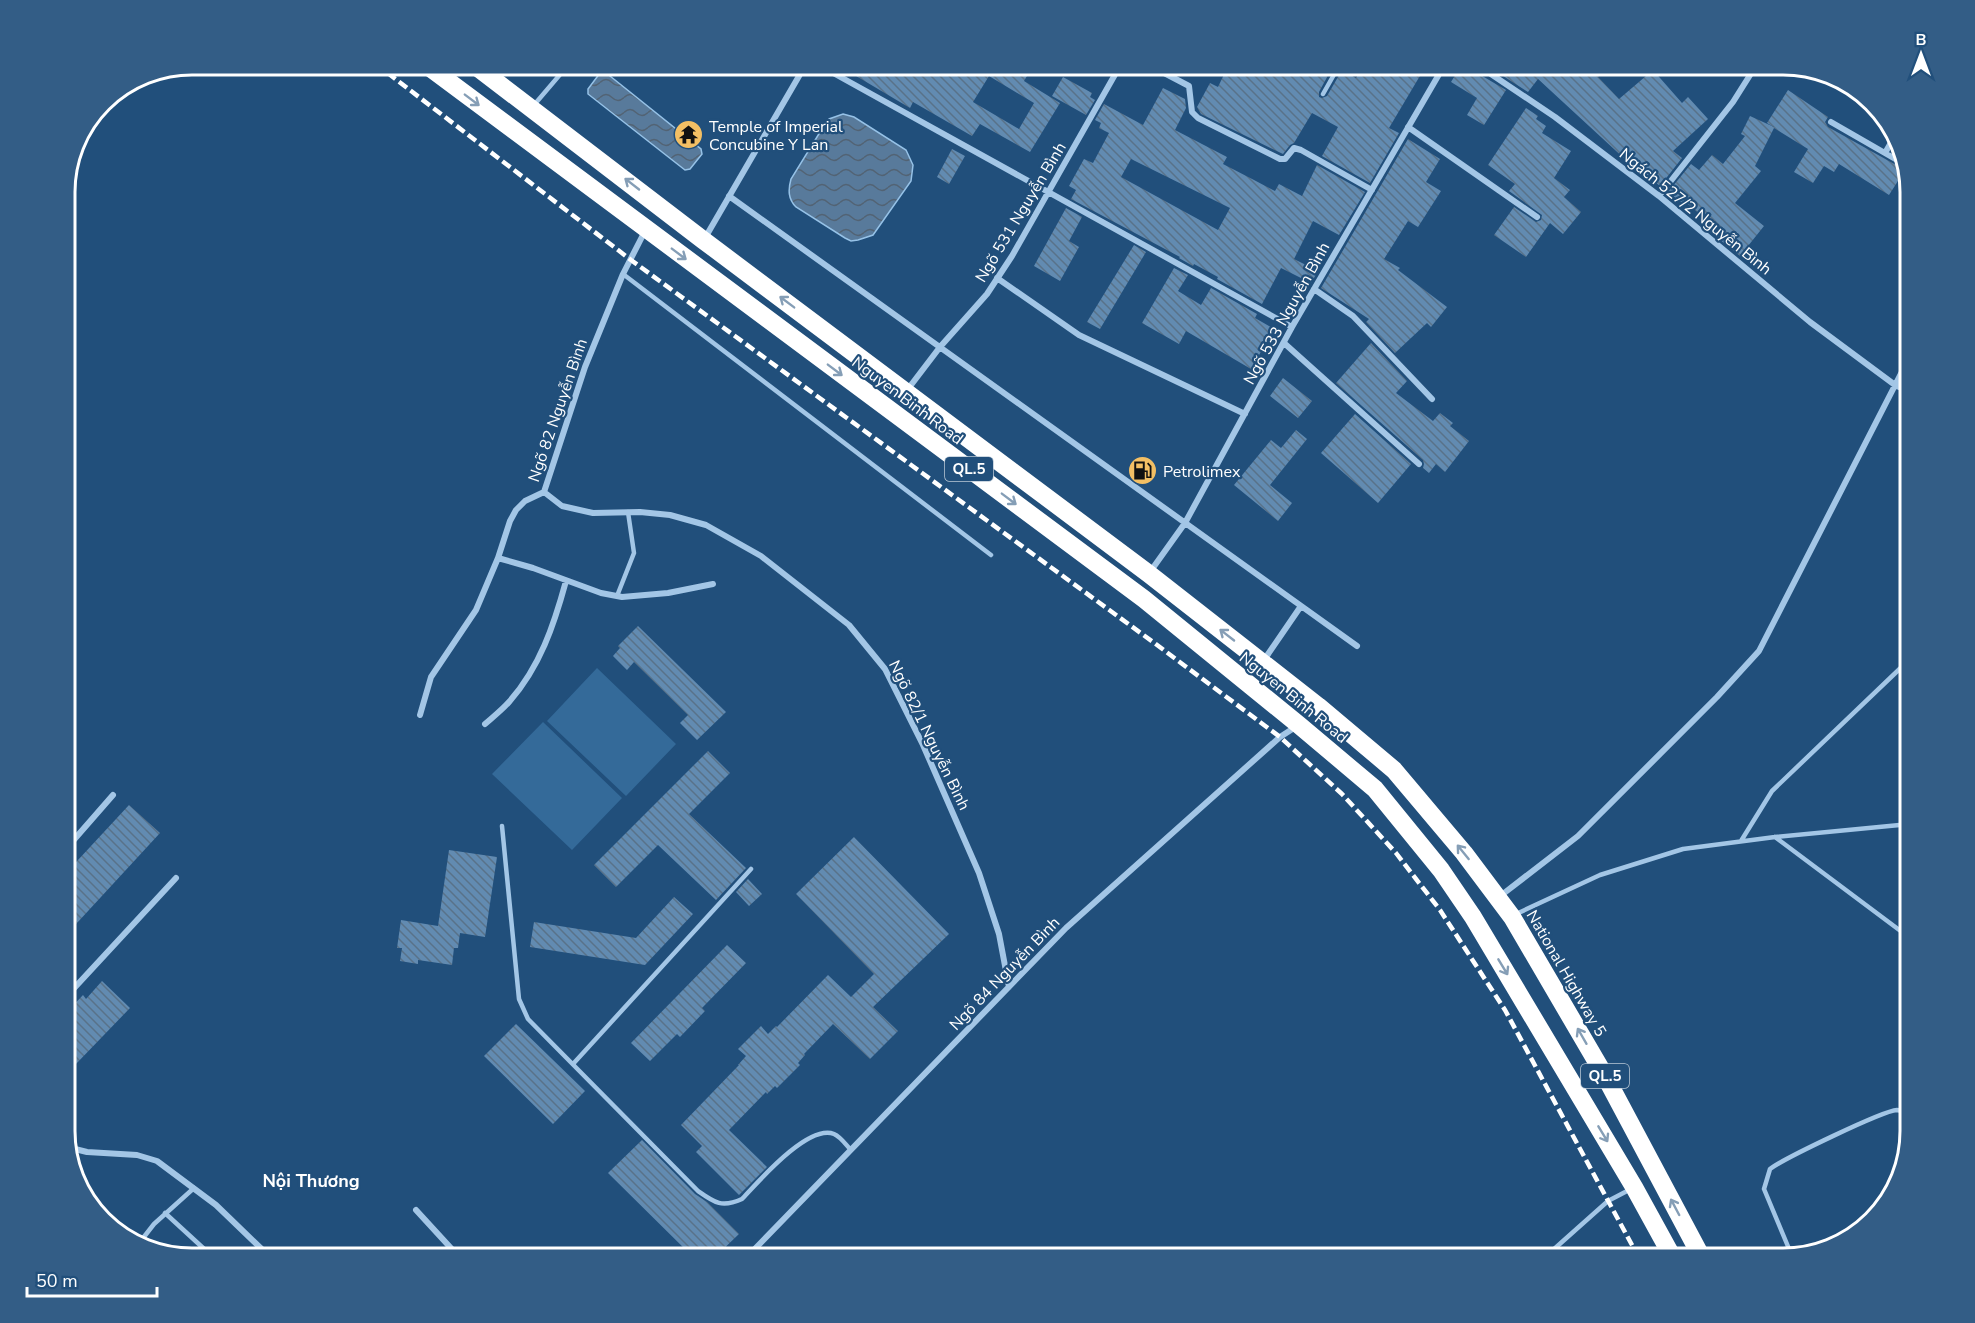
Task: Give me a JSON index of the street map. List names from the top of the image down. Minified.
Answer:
{"streets":{"highway":["Nguyen Binh Road","QL.5","National Highway 5"],"street":["Ngách 527/2 Nguyễn Bình","Ngõ 531 Nguyễn Bình","Ngõ 533 Nguyễn Bình","Ngõ 82 Nguyễn Bình","Ngõ 82/1 Nguyễn Bình","Ngõ 84 Nguyễn Bình"]},"crossings":[["Ngõ 531 Nguyễn Bình","Nguyen Binh Road"],["Ngõ 533 Nguyễn Bình","Nguyen Binh Road"],["Nguyen Binh Road","Ngõ 82 Nguyễn Bình"],["Nguyen Binh Road","QL.5"],["Nguyen Binh Road","Ngõ 84 Nguyễn Bình"],["Nguyen Binh Road","National Highway 5"],["Ngõ 82 Nguyễn Bình","Ngõ 82/1 Nguyễn Bình"],["Ngõ 82/1 Nguyễn Bình","Ngõ 84 Nguyễn Bình"]],"one_way":["National Highway 5"],"districts":["Nội Thương"],"places":{"temple":["Temple of Imperial Concubine Y Lan"],"fuel station":["Petrolimex"]},"scale_bar":"50 m","north":"top"}
